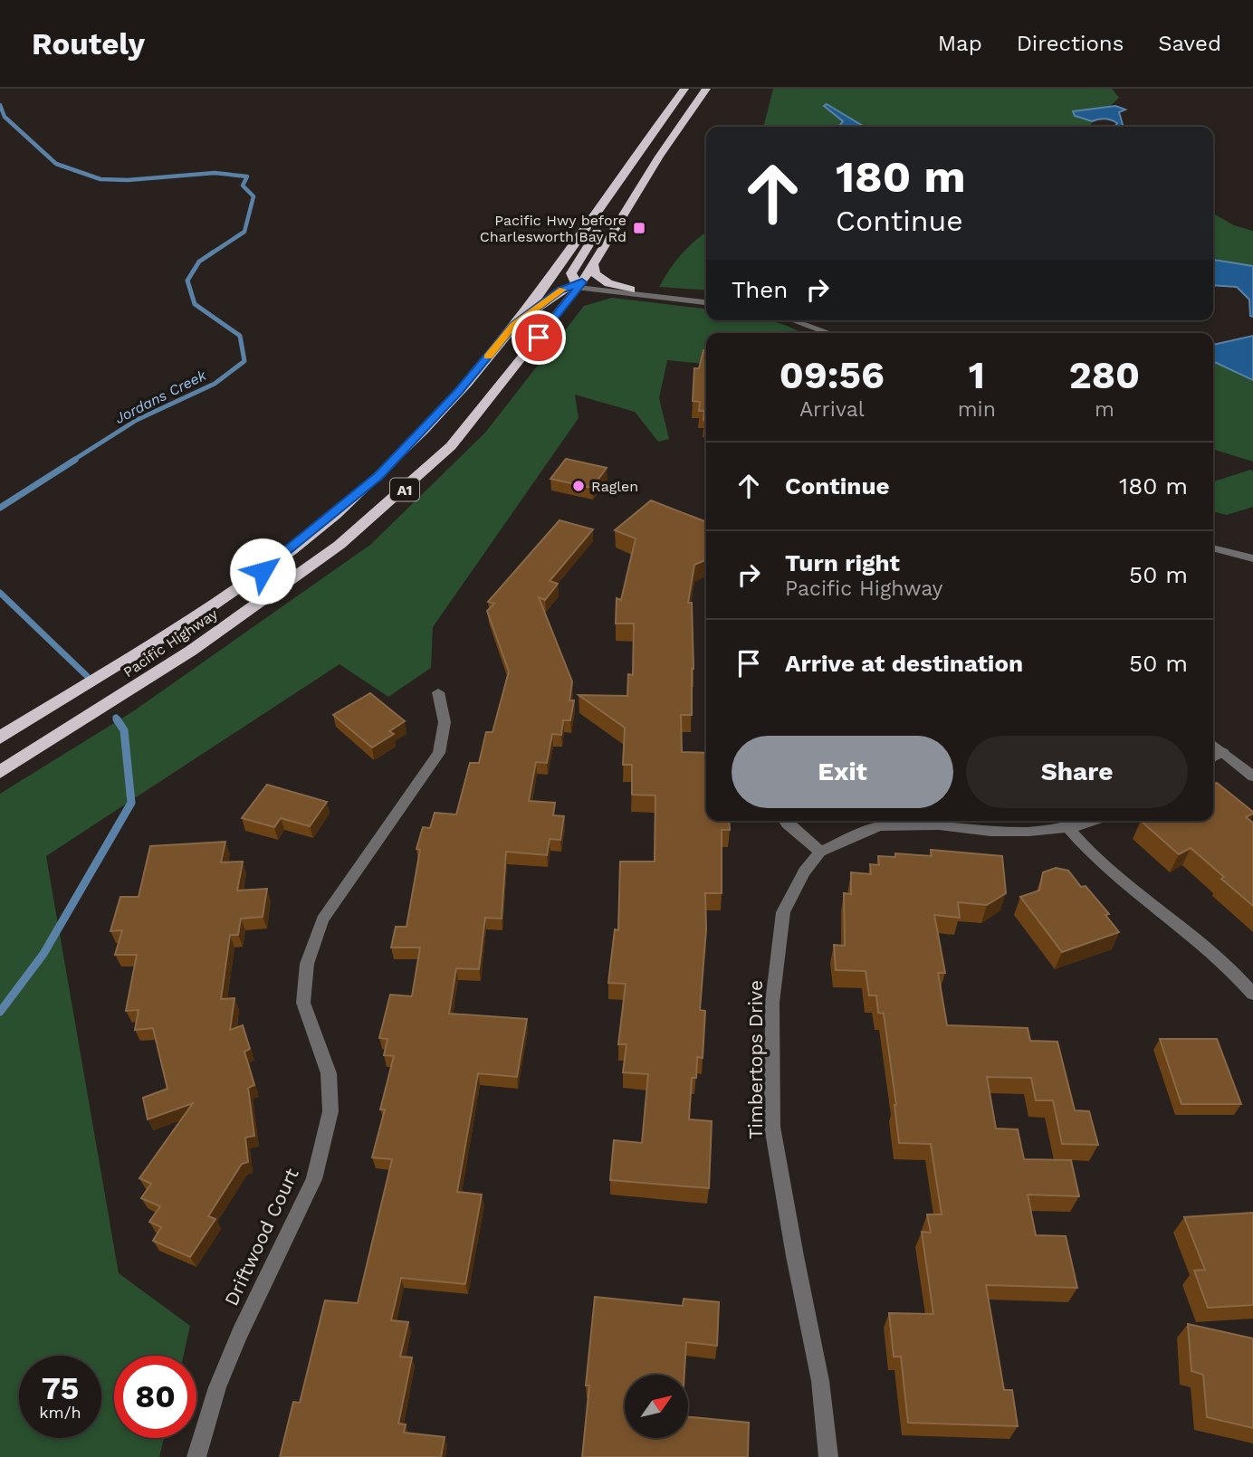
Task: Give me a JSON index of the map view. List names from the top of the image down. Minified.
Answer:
{"streets":{"highway":["A1","Pacific Highway"],"street":["Timbertops Drive","Driftwood Court"]},"water":["Jordans Creek"],"places":{"transit":["Pacific Hwy before Charlesworth Bay Rd"],"other":["Raglen"]},"north":"top right","page":{"header":"Routely","nav":["Map","Directions","Saved"],"turn":["180 m","Continue"],"then":"Then","eta":["09:56","Arrival","1","min","280","m"],"list":[{"name":"Continue","value":"180 m"},{"name":"Turn right","note":"Pacific Highway","value":"50 m"},{"name":"Arrive at destination","value":"50 m"}],"buttons":["Exit","Share"],"speed":"75 km/h","limit":"80"}}
